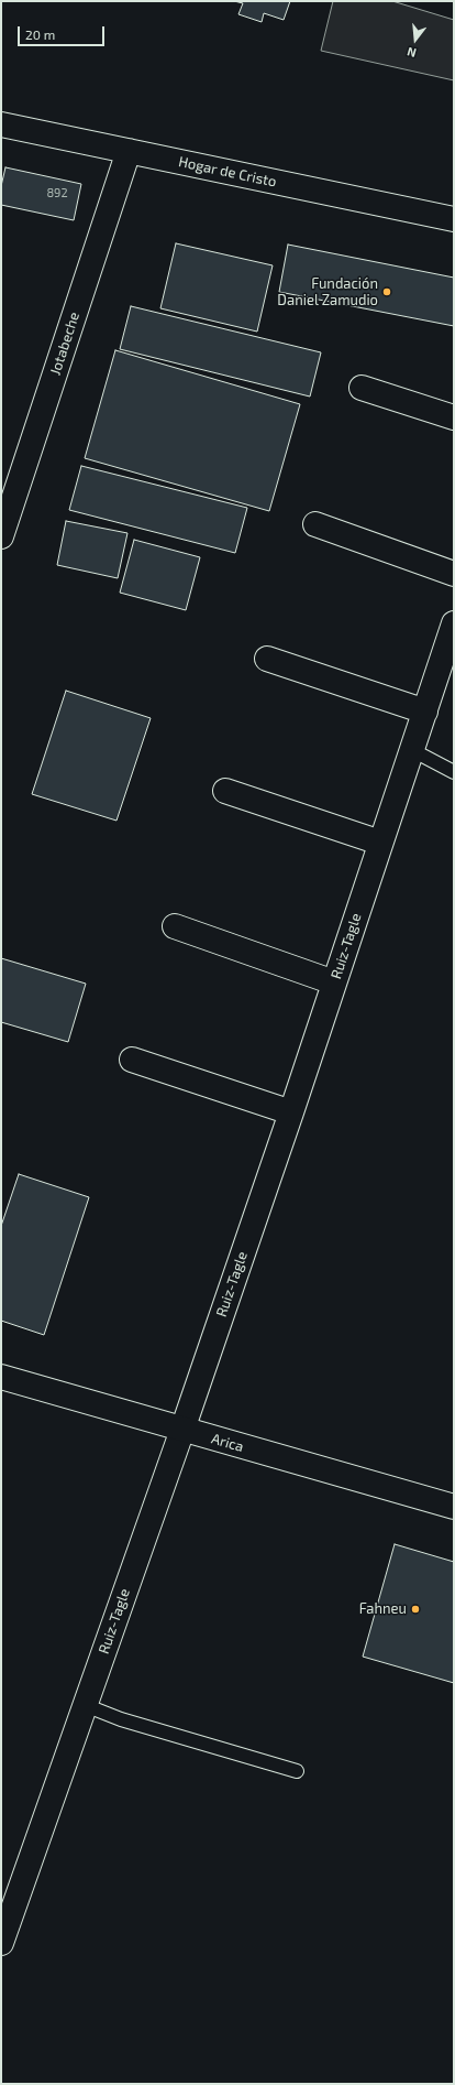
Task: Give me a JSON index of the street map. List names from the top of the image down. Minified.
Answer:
{"streets":{"street":["Hogar de Cristo","Jotabeche","Ruiz-Tagle","Arica"]},"crossings":[["Hogar de Cristo","Jotabeche"],["Ruiz-Tagle","Arica"]],"places":["Fundación Daniel Zamudio","Fahneu"],"house_numbers":["892"],"scale_bar":"20 m","north":"bottom"}
